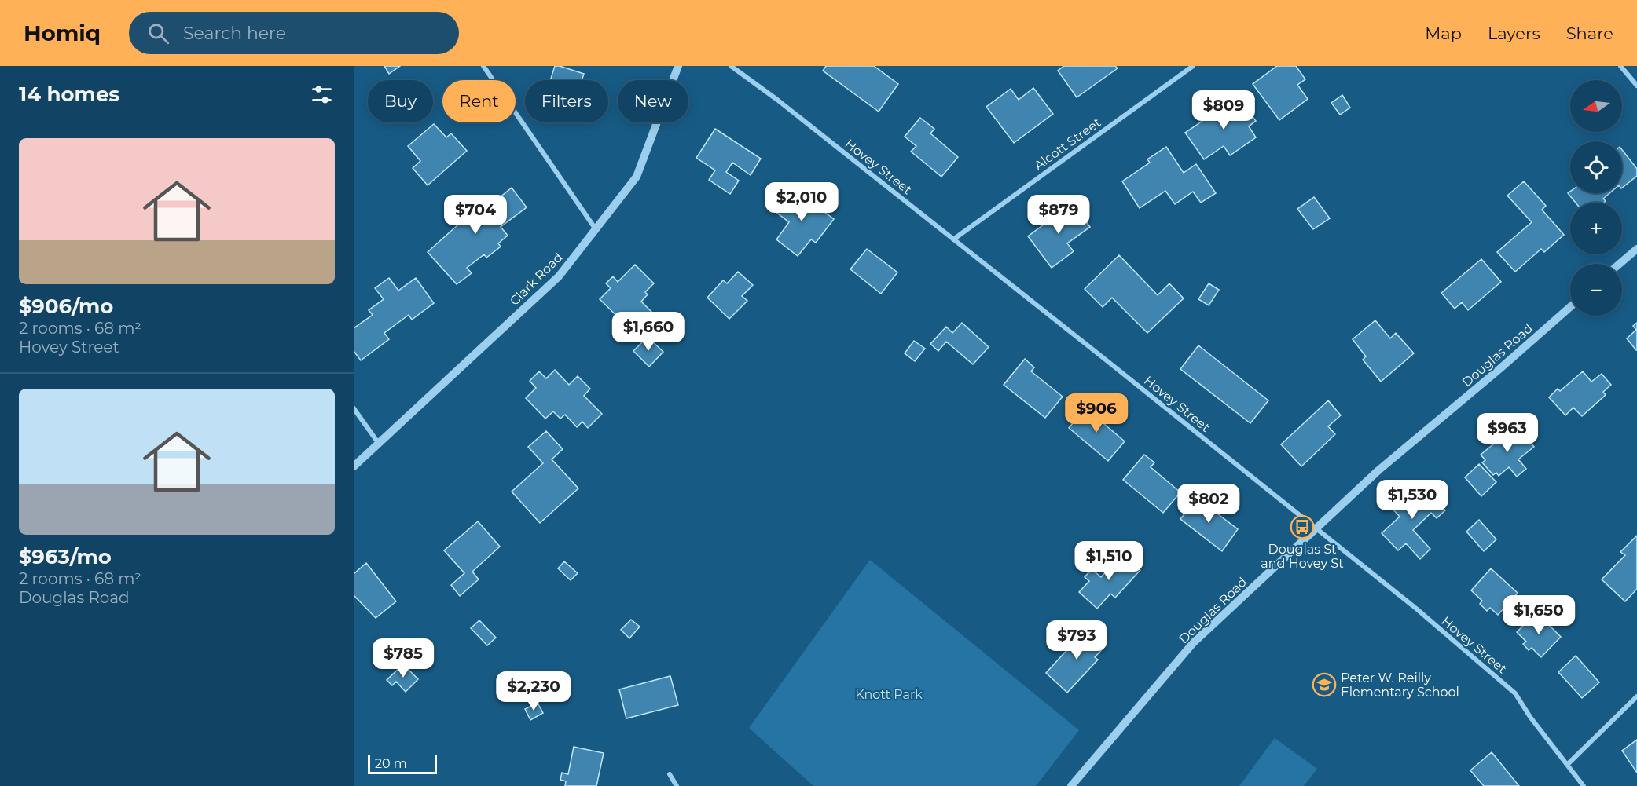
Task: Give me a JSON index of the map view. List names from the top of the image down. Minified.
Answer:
{"streets":{"street":["Alcott Street","Hovey Street","Clark Road","Douglas Road"]},"crossings":[["Alcott Street","Hovey Street"],["Hovey Street","Douglas Road"]],"parks":["Knott Park"],"places":{"bus stop":["Douglas St and Hovey St"],"school or university":["Peter W. Reilly Elementary School"]},"scale_bar":"20 m","north":"left","page":{"header":"Homiq","search":"Search here","nav":["Map","Layers","Share"],"heading":"14 homes","map_buttons":["+","−"],"chip":["Buy","Rent","Filters","New"],"price":["$809","$2,010","$704","$879","$1,660","$906","$963","$1,530","$802","$1,510","$1,650","$793","$785","$2,230"],"list":[{"name":"$906/mo","note":"2 rooms · 68 m² · Hovey Street"},{"name":"$963/mo","note":"2 rooms · 68 m² · Douglas Road"}],"scale":"20 m"}}
